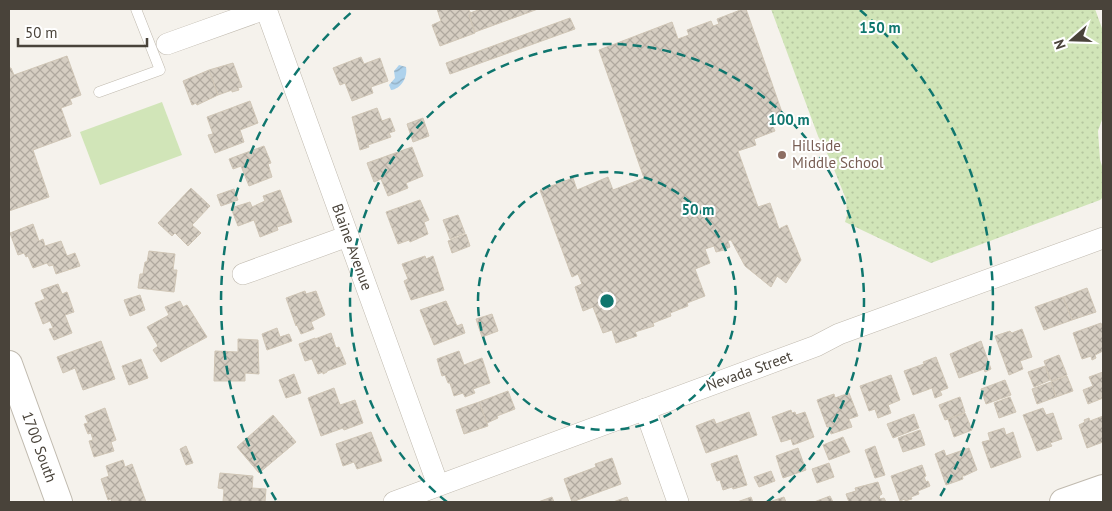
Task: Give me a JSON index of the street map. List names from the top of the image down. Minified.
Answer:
{"streets":{"street":["Blaine Avenue","Nevada Street","1700 South"]},"crossings":[["Blaine Avenue","Nevada Street"]],"places":["Hillside Middle School"],"scale_bar":"50 m","north":"left","rings":["150 m","100 m","50 m"]}
